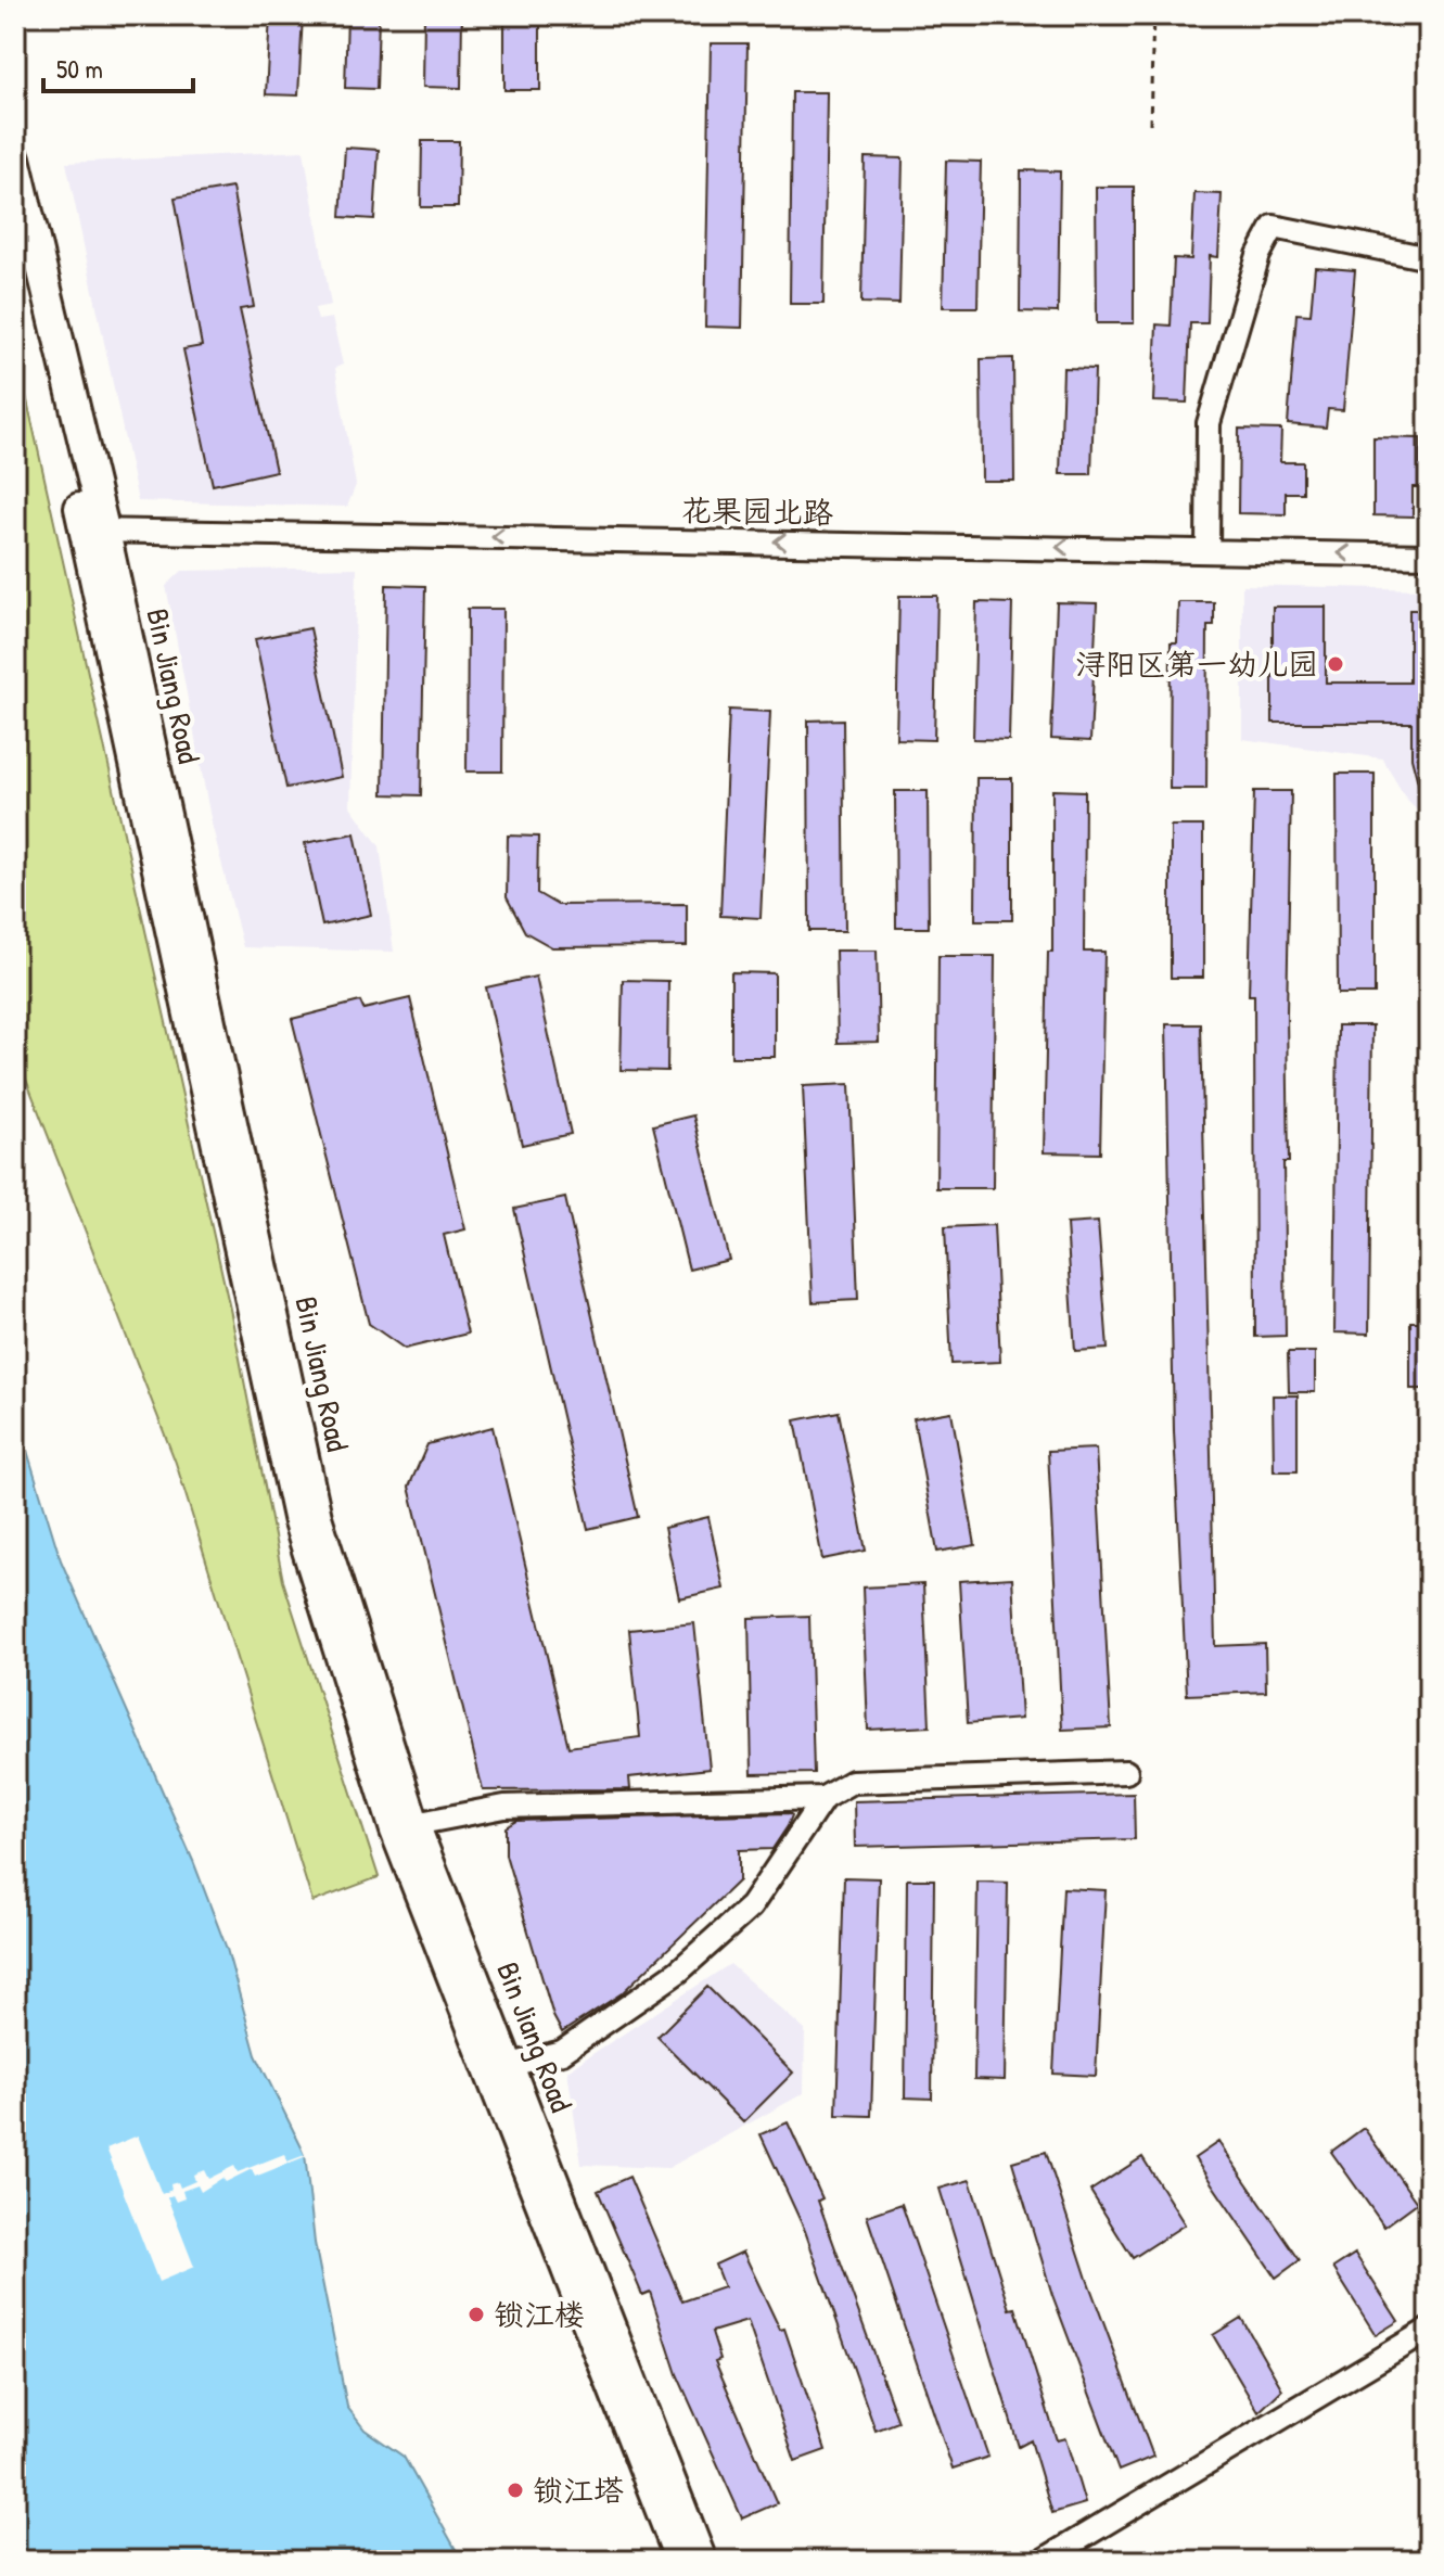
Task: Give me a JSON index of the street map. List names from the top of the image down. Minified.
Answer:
{"streets":{"main road":["Bin Jiang Road"],"street":["花果园北路"]},"crossings":[["花果园北路","Bin Jiang Road"]],"one_way":["花果园北路"],"places":["浔阳区第一幼儿园","锁江楼","锁江塔"],"scale_bar":"50 m"}
